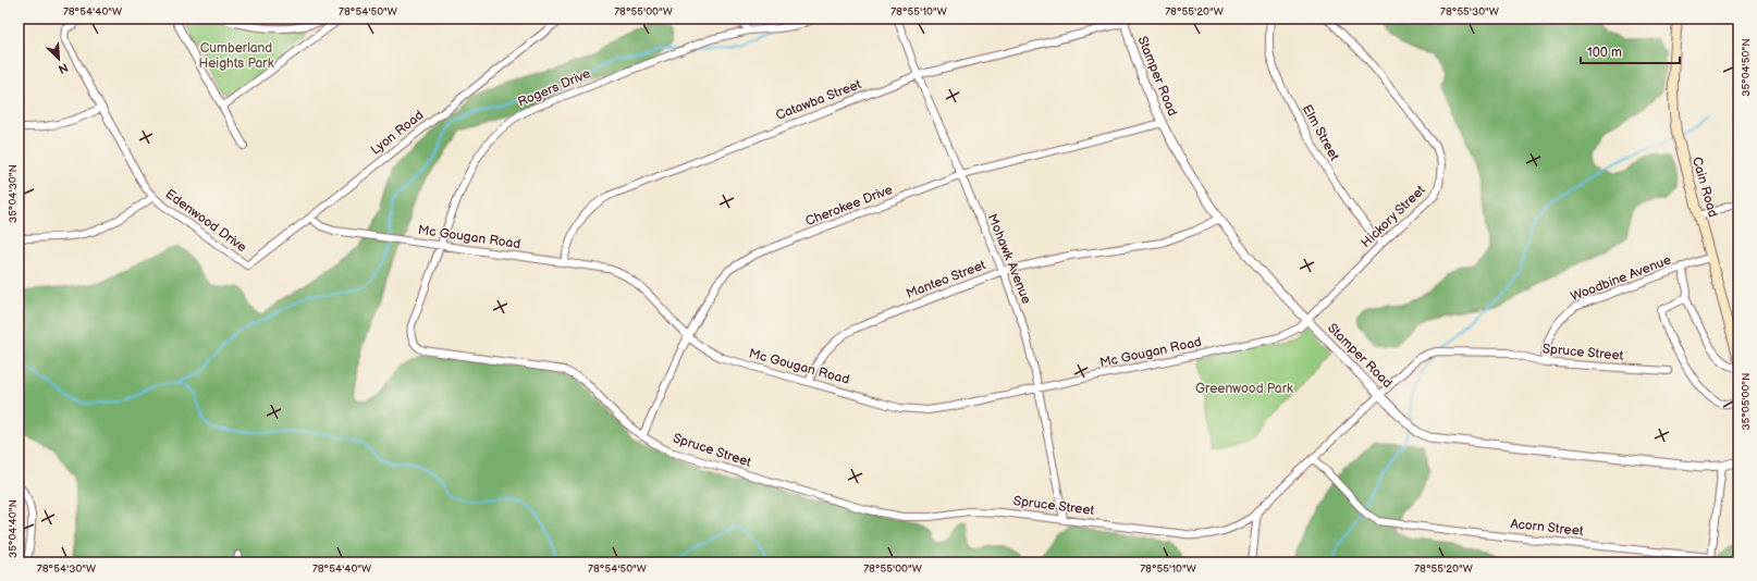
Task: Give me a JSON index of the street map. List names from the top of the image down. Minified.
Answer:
{"streets":{"main road":["Cain Road"],"street":["Stamper Road","Rogers Drive","Catawba Street","Lyon Road","Elm Street","Cherokee Drive","Hickory Street","Edenwood Drive","Mc Gougan Road","Mohawk Avenue","Woodbine Avenue","Manteo Street","Spruce Street","Acorn Street"]},"crossings":[["Stamper Road","Catawba Street"],["Stamper Road","Cherokee Drive"],["Stamper Road","Hickory Street"],["Stamper Road","Mc Gougan Road"],["Stamper Road","Manteo Street"],["Stamper Road","Spruce Street"],["Stamper Road","Acorn Street"],["Rogers Drive","Mc Gougan Road"],["Rogers Drive","Spruce Street"],["Catawba Street","Mc Gougan Road"],["Catawba Street","Mohawk Avenue"],["Lyon Road","Edenwood Drive"],["Lyon Road","Mc Gougan Road"],["Elm Street","Hickory Street"],["Cain Road","Woodbine Avenue"],["Cherokee Drive","Mc Gougan Road"],["Cherokee Drive","Mohawk Avenue"],["Cherokee Drive","Spruce Street"],["Hickory Street","Mc Gougan Road"],["Mc Gougan Road","Mohawk Avenue"],["Mc Gougan Road","Manteo Street"],["Mohawk Avenue","Manteo Street"],["Mohawk Avenue","Spruce Street"],["Woodbine Avenue","Spruce Street"],["Spruce Street","Acorn Street"]],"parks":["Cumberland Heights Park","Greenwood Park"],"scale_bar":"100 m","north":"bottom right","coordinates":["78°54'40\"W","78°54'50\"W","78°55'00\"W","78°55'10\"W","78°55'20\"W","78°55'30\"W","35°04'50\"N","35°04'30\"N","35°05'00\"N","35°04'40\"N","78°54'30\"W"]}
